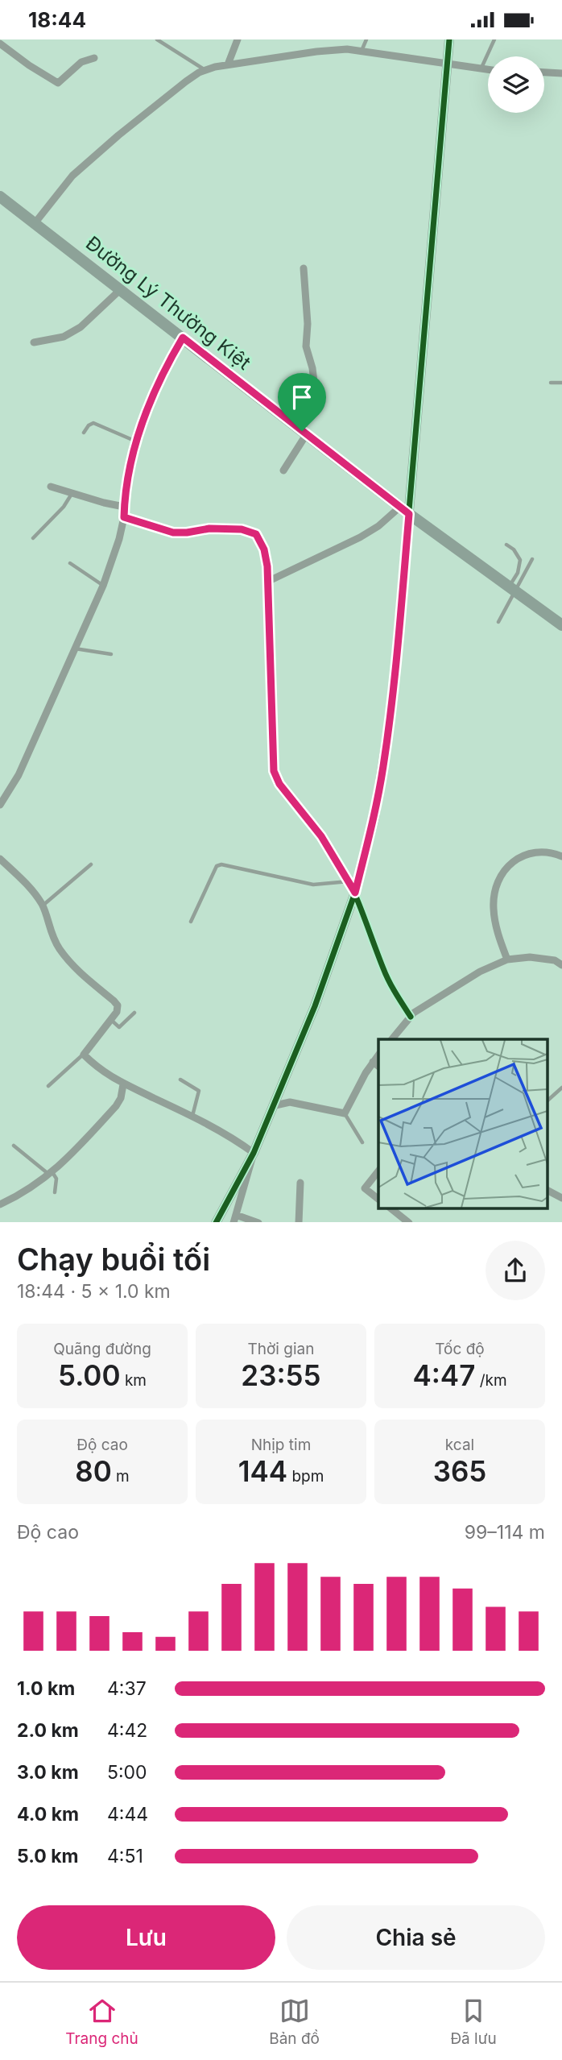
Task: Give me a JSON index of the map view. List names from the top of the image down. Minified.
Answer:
{"streets":{"main road":["Đường Lý Thường Kiệt"]},"page":{"status":"18:44","heading":["Chạy buổi tối","18:44 · 5 × 1.0 km"],"stats":[["Quãng đường","5.00 km"],["Thời gian","23:55"],["Tốc độ","4:47 /km"],["Độ cao","80 m"],["Nhịp tim","144 bpm"],["kcal","365"]],"chart":["Độ cao","99–114 m"],"list":[{"name":"1.0 km","note":"4:37"},{"name":"2.0 km","note":"4:42"},{"name":"3.0 km","note":"5:00"},{"name":"4.0 km","note":"4:44"},{"name":"5.0 km","note":"4:51"}],"buttons":["Lưu","Chia sẻ"],"tabs":["Trang chủ","Bản đồ","Đã lưu"]}}
